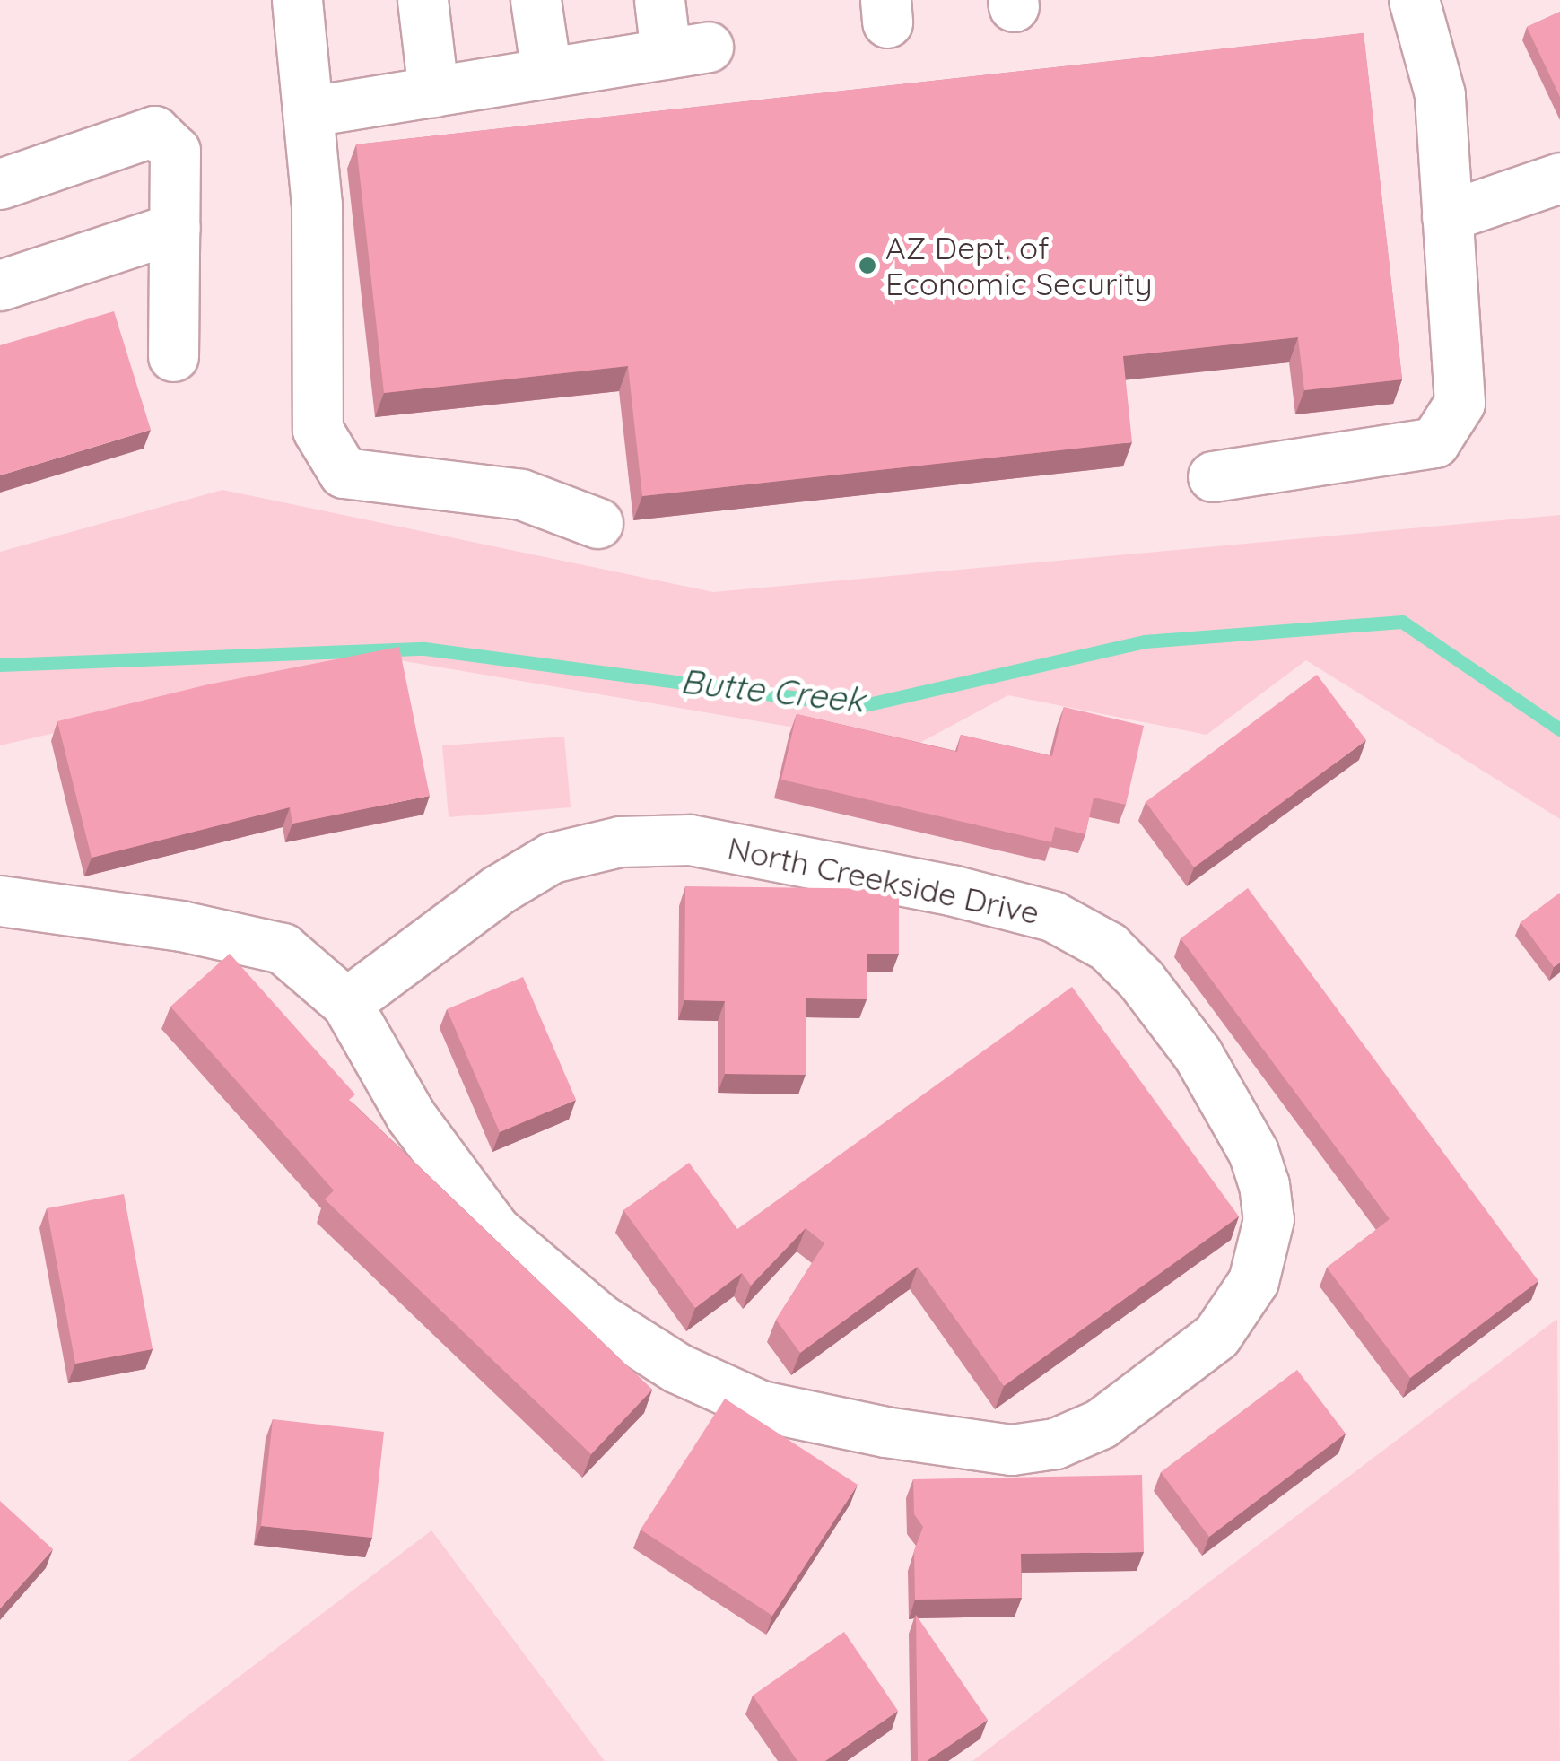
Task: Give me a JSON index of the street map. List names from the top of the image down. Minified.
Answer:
{"streets":{"street":["North Creekside Drive"]},"water":["Butte Creek"],"places":["AZ Dept. of Economic Security"]}
